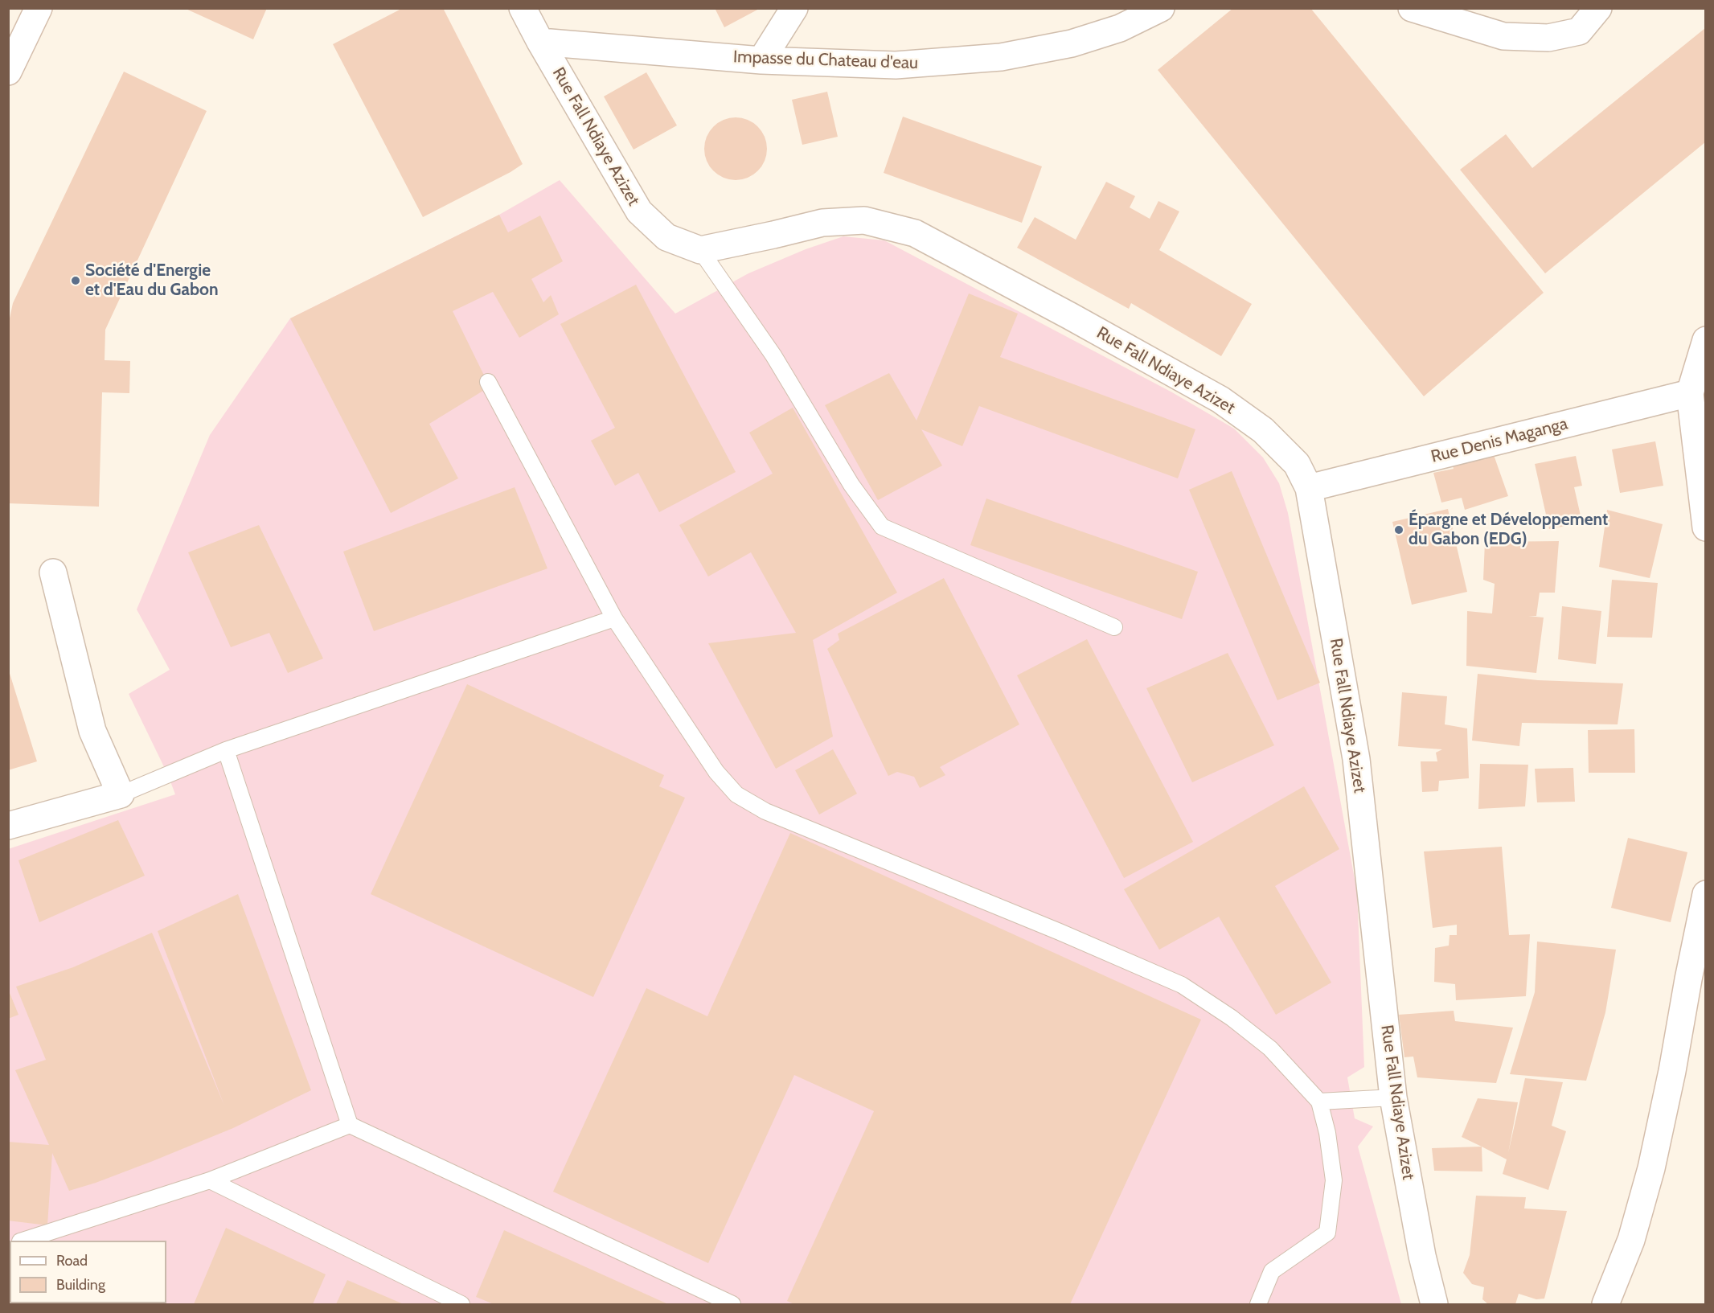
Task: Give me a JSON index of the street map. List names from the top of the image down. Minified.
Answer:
{"streets":{"street":["Impasse du Chateau d'eau","Rue Fall Ndiaye Azizet","Rue Denis Maganga"]},"crossings":[["Impasse du Chateau d'eau","Rue Fall Ndiaye Azizet"],["Rue Fall Ndiaye Azizet","Rue Denis Maganga"]],"places":["Société d'Energie et d'Eau du Gabon","Épargne et Développement du Gabon (EDG)"],"legend":["Road","Building"]}
